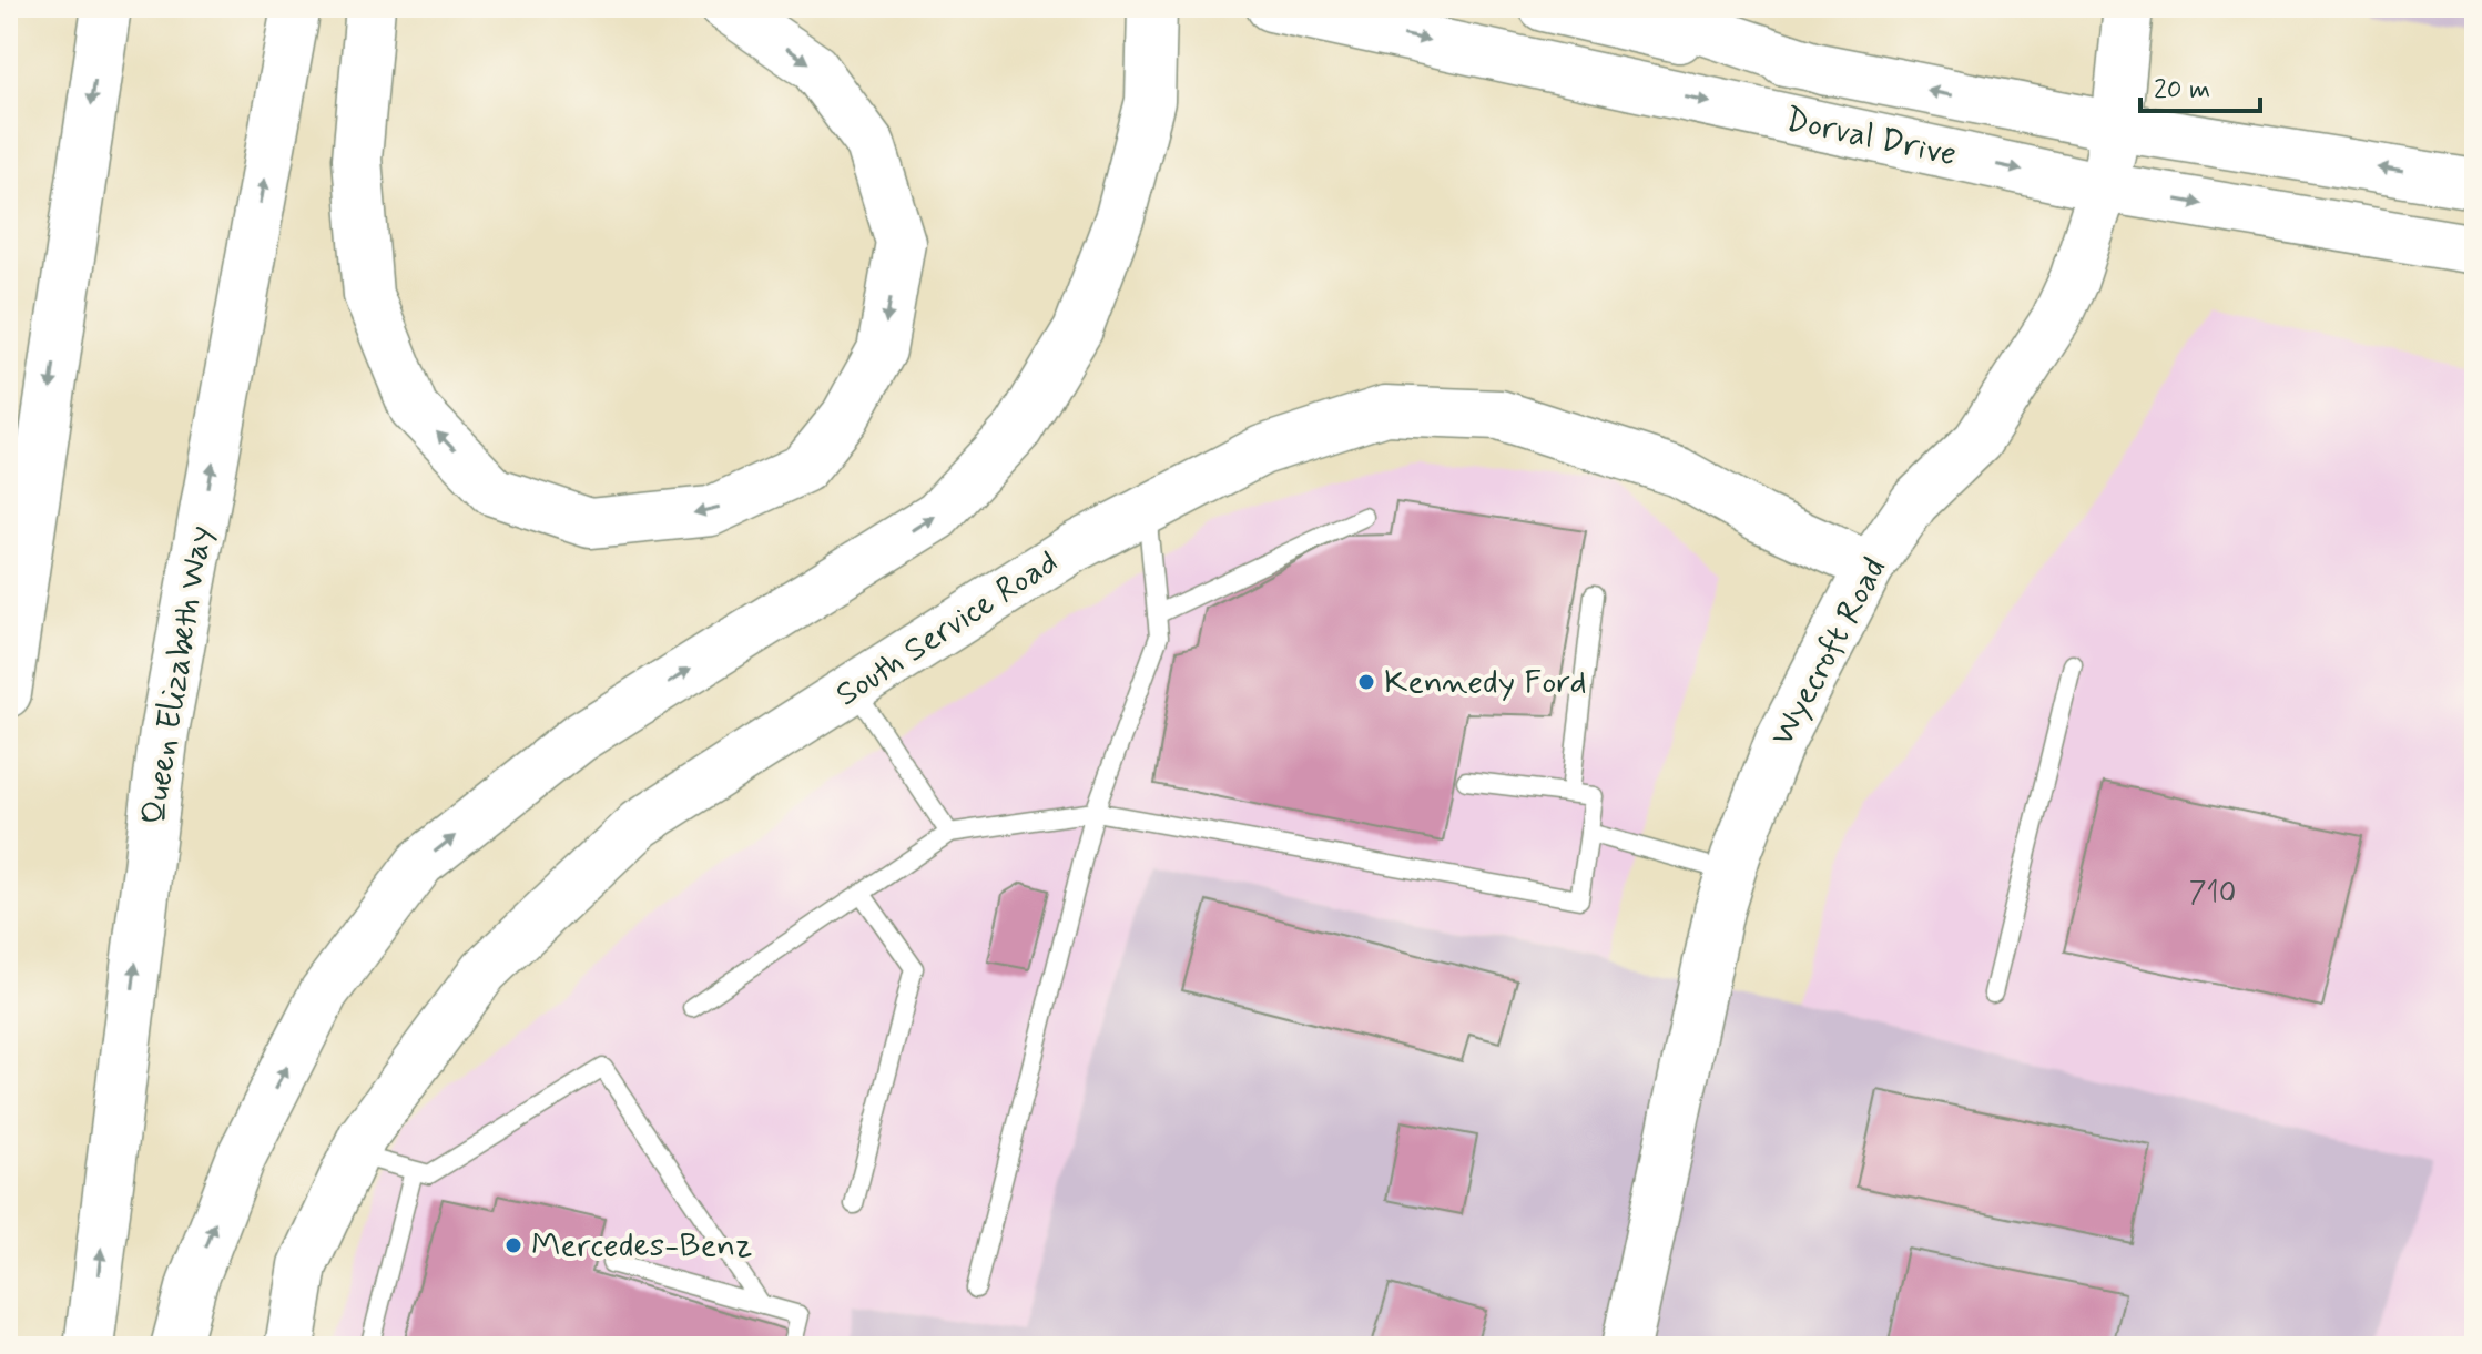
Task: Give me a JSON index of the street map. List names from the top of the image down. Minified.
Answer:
{"streets":{"main road":["Dorval Drive","South Service Road","Wyecroft Road","Queen Elizabeth Way"]},"crossings":[["Dorval Drive","Wyecroft Road"],["South Service Road","Wyecroft Road"]],"places":["Kennedy Ford","Mercedes-Benz"],"house_numbers":["710"],"scale_bar":"20 m"}
